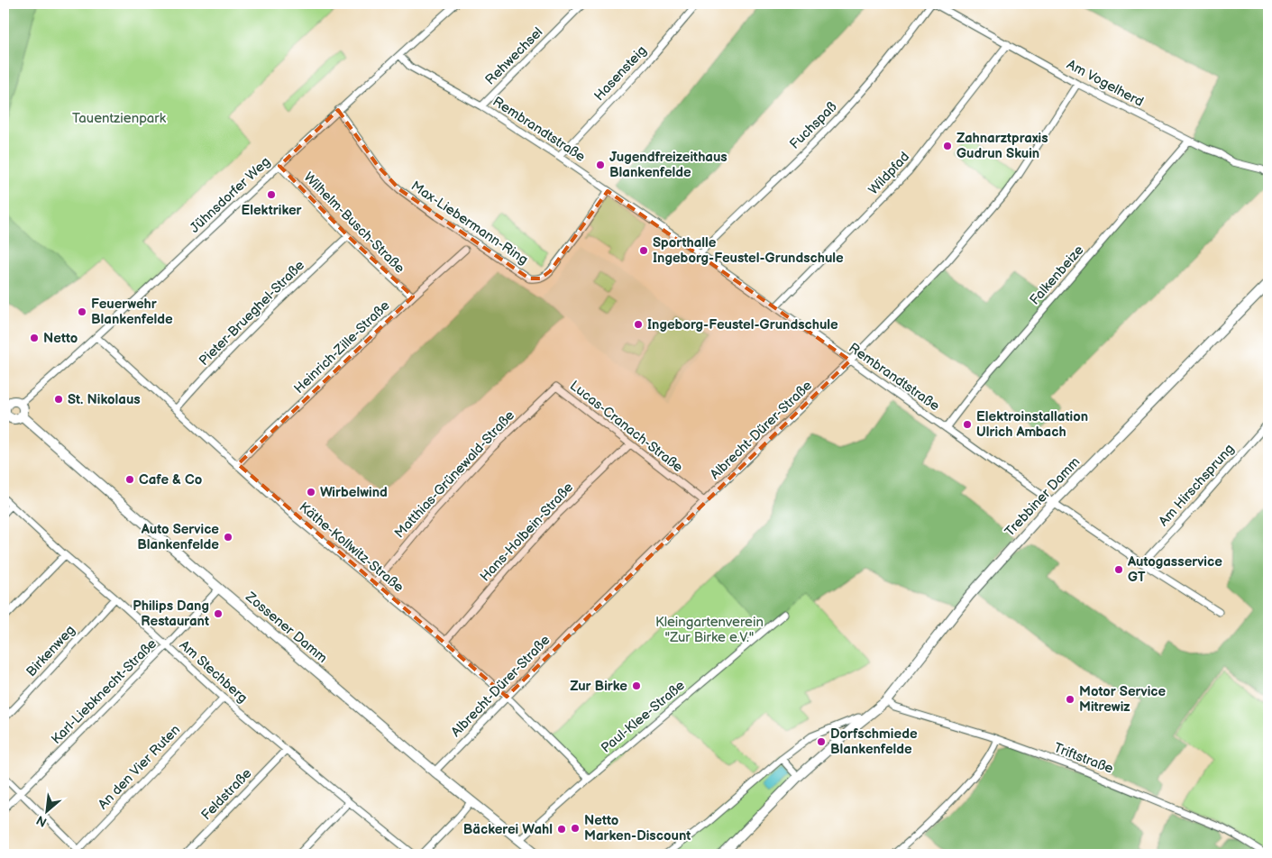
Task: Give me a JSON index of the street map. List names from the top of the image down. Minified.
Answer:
{"streets":{"main road":["Trebbiner Damm","Zossener Damm"],"street":["Rehwechsel","Hasensteig","Am Vogelherd","Fuchspaß","Rembrandtstraße","Wildpfad","Jühnsdorfer Weg","Wilhelm-Busch-Straße","Max-Liebermann-Ring","Falkenbeize","Pieter-Brueghel-Straße","Heinrich-Zille-Straße","Lucas-Cranach-Straße","Albrecht-Dürer-Straße","Matthias-Grünewald-Straße","Am Hirschsprung","Hans-Holbein-Straße","Käthe-Kollwitz-Straße","Birkenweg","Am Stechberg","Karl-Liebknecht-Straße","Paul-Klee-Straße","Triftstraße","An den Vier Ruten","Feldstraße"]},"crossings":[["Rehwechsel","Rembrandtstraße"],["Hasensteig","Rembrandtstraße"],["Am Vogelherd","Fuchspaß"],["Am Vogelherd","Wildpfad"],["Am Vogelherd","Falkenbeize"],["Am Vogelherd","Albrecht-Dürer-Straße"],["Fuchspaß","Rembrandtstraße"],["Rembrandtstraße","Wildpfad"],["Rembrandtstraße","Jühnsdorfer Weg"],["Rembrandtstraße","Max-Liebermann-Ring"],["Rembrandtstraße","Falkenbeize"],["Rembrandtstraße","Albrecht-Dürer-Straße"],["Rembrandtstraße","Am Hirschsprung"],["Rembrandtstraße","Trebbiner Damm"],["Jühnsdorfer Weg","Wilhelm-Busch-Straße"],["Jühnsdorfer Weg","Max-Liebermann-Ring"],["Jühnsdorfer Weg","Käthe-Kollwitz-Straße"],["Wilhelm-Busch-Straße","Pieter-Brueghel-Straße"],["Wilhelm-Busch-Straße","Heinrich-Zille-Straße"],["Pieter-Brueghel-Straße","Käthe-Kollwitz-Straße"],["Heinrich-Zille-Straße","Käthe-Kollwitz-Straße"],["Lucas-Cranach-Straße","Albrecht-Dürer-Straße"],["Lucas-Cranach-Straße","Matthias-Grünewald-Straße"],["Lucas-Cranach-Straße","Hans-Holbein-Straße"],["Albrecht-Dürer-Straße","Käthe-Kollwitz-Straße"],["Albrecht-Dürer-Straße","Zossener Damm"],["Matthias-Grünewald-Straße","Käthe-Kollwitz-Straße"],["Trebbiner Damm","Triftstraße"],["Hans-Holbein-Straße","Käthe-Kollwitz-Straße"],["Käthe-Kollwitz-Straße","Paul-Klee-Straße"],["Zossener Damm","Karl-Liebknecht-Straße"],["Zossener Damm","Paul-Klee-Straße"],["Birkenweg","Am Stechberg"],["Am Stechberg","Karl-Liebknecht-Straße"],["Am Stechberg","An den Vier Ruten"],["Am Stechberg","Feldstraße"]],"parks":["Tauentzienpark","Kleingartenverein \"Zur Birke e.V.\""],"places":["Zahnarztpraxis Gudrun Skuin","Jugendfreizeithaus Blankenfelde","Elektriker","Sporthalle Ingeborg-Feustel-Grundschule","Feuerwehr Blankenfelde","Ingeborg-Feustel-Grundschule","Netto","St. Nikolaus","Elektroinstallation Ulrich Ambach","Cafe & Co","Wirbelwind","Auto Service Blankenfelde","Autogasservice GT","Philips Dang Restaurant","Zur Birke","Motor Service Mitrewiz","Dorfschmiede Blankenfelde","Netto Marken-Discount","Bäckerei Wahl"],"north":"bottom left"}
